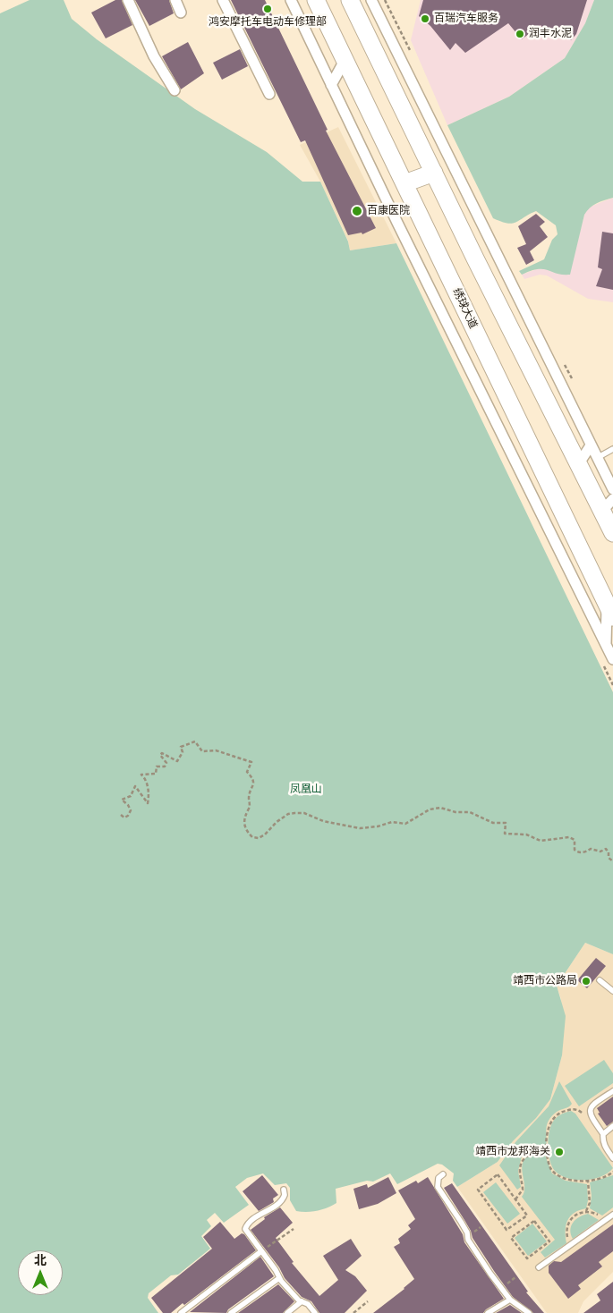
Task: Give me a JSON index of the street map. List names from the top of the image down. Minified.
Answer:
{"streets":{"main road":["绣球大道"]},"parks":["凤凰山"],"places":["鸿安摩托车电动车修理部","百瑞汽车服务","润丰水泥","百康医院","靖西市公路局","靖西市龙邦海关"],"north":"top"}
